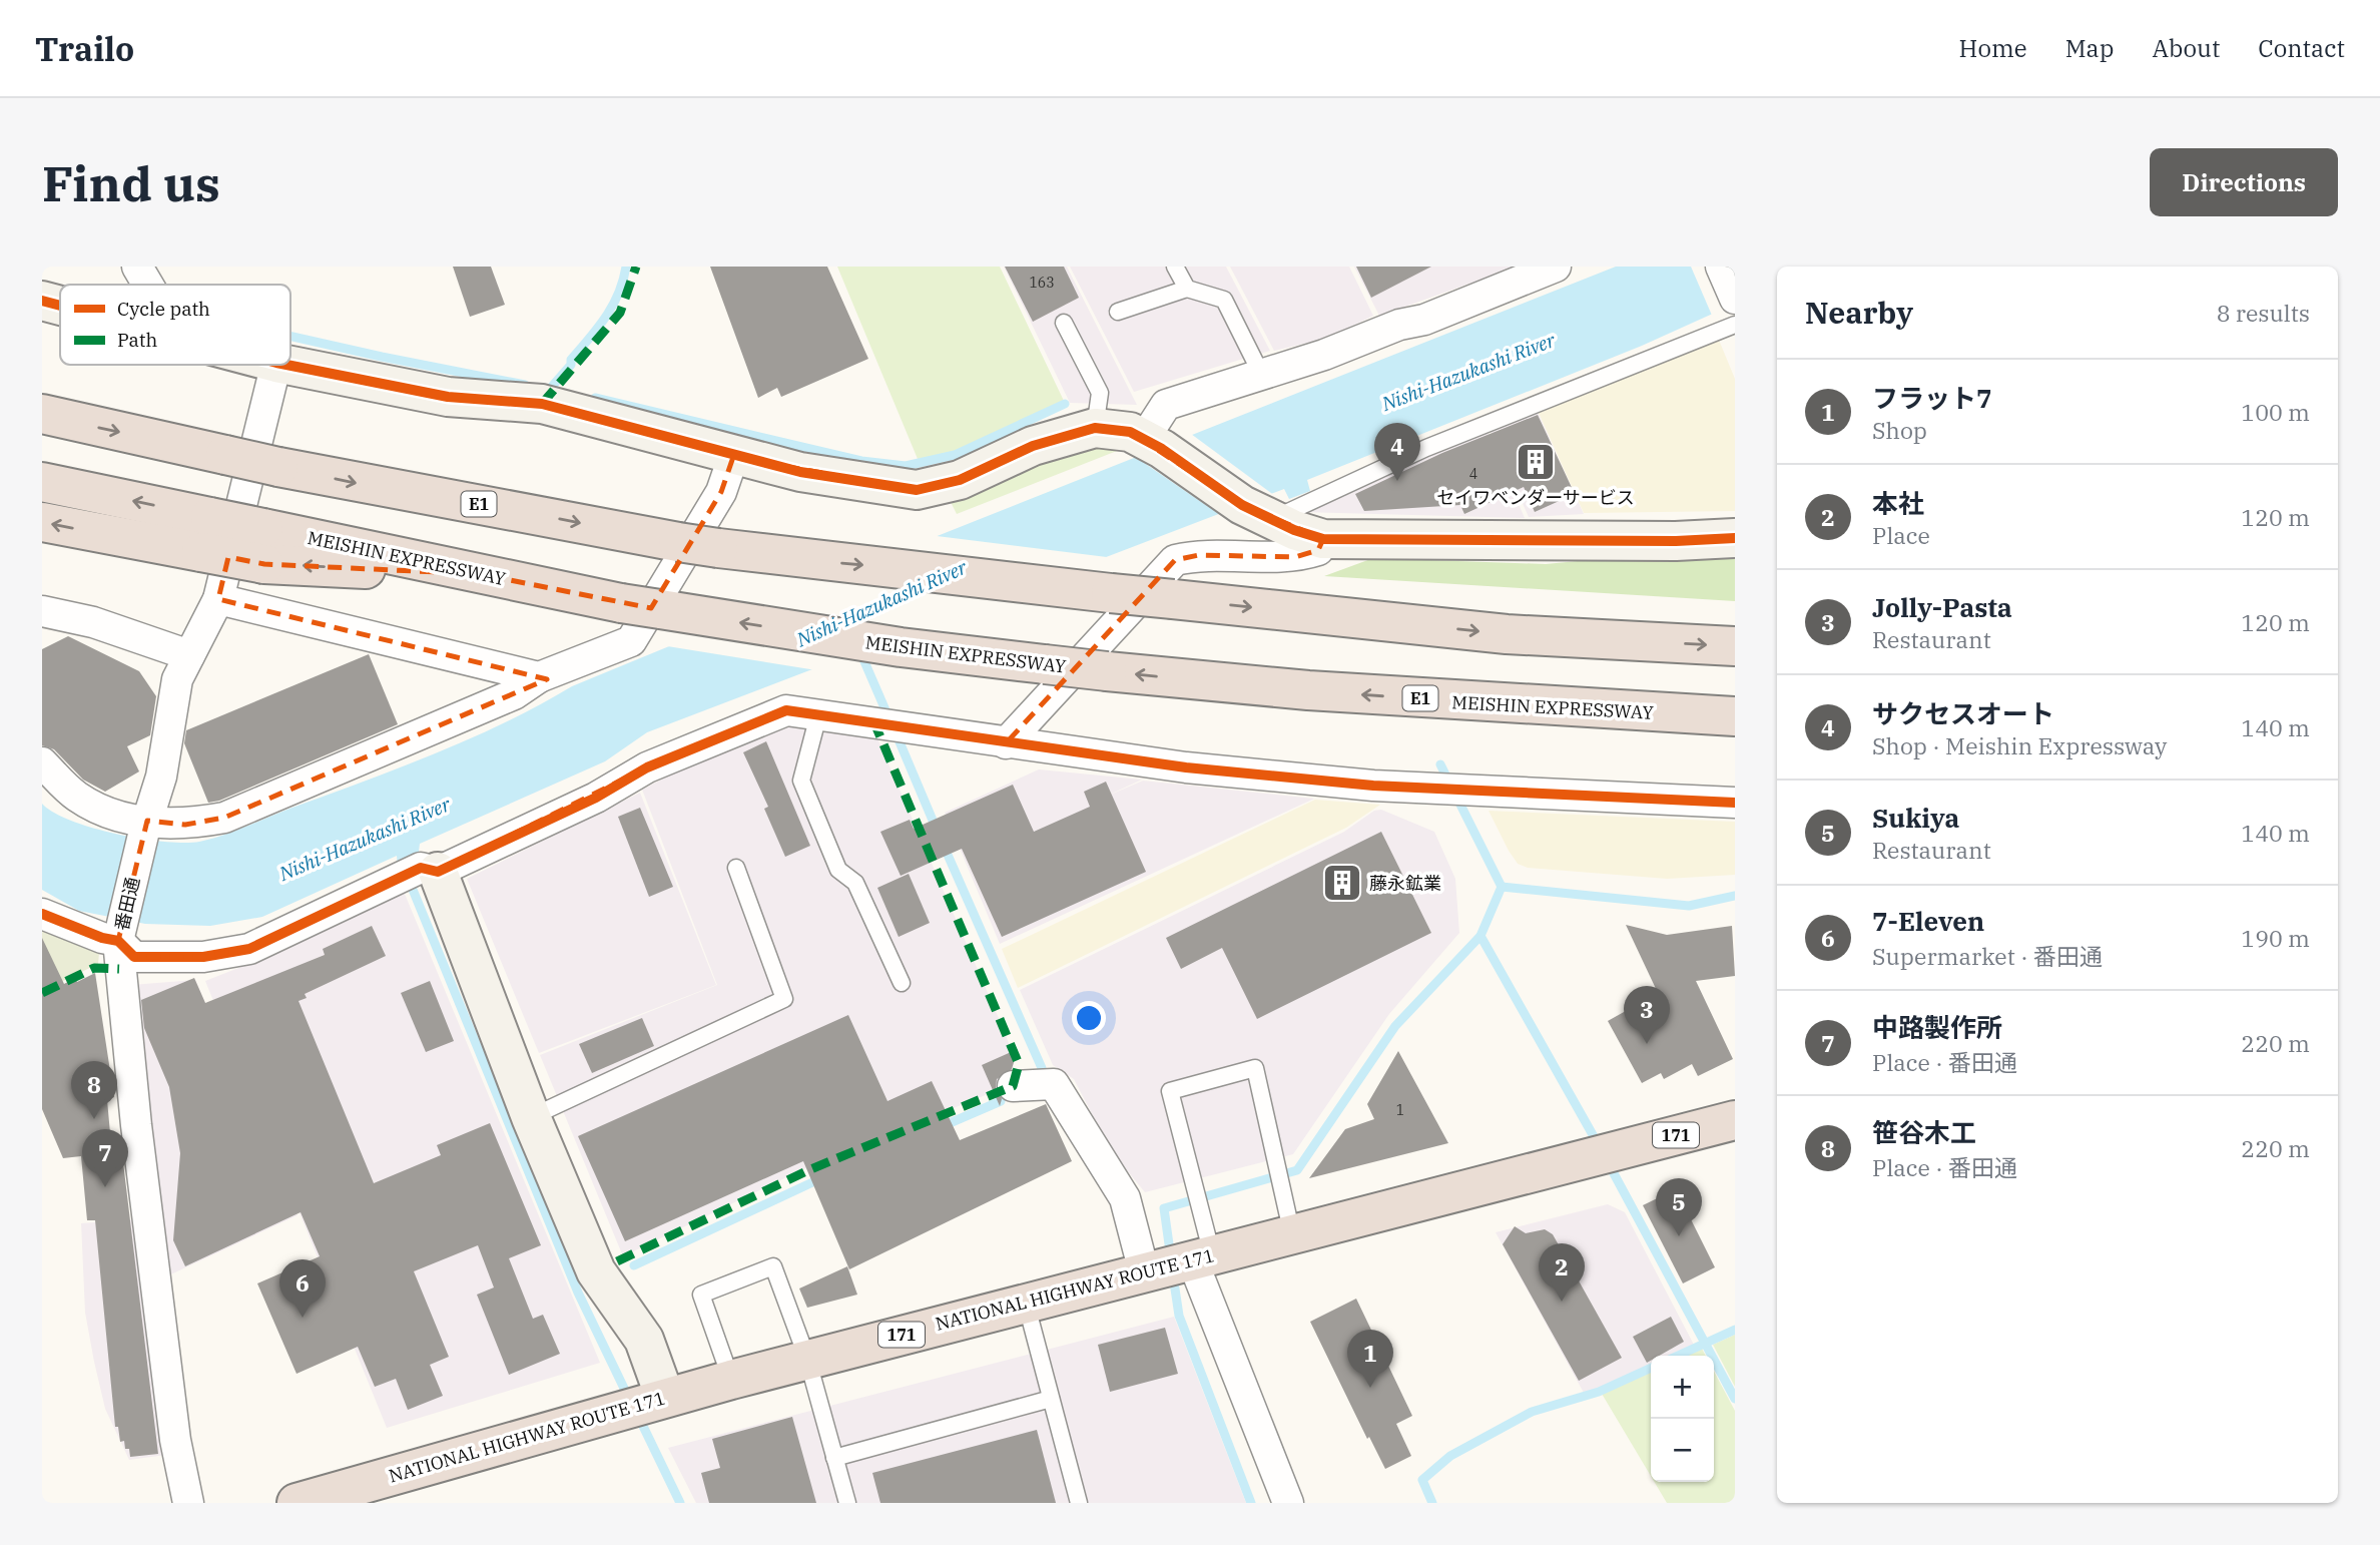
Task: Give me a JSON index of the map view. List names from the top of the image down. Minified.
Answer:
{"streets":{"highway":["E1","MEISHIN EXPRESSWAY","171","NATIONAL HIGHWAY ROUTE 171"],"street":["番田通"]},"water":["Nishi-Hazukashi River"],"places":{"building":["セイワベンダーサービス","藤永鉱業"]},"house_numbers":["163","4","1"],"legend":["Cycle path","Path"],"page":{"header":"Trailo","nav":["Home","Map","About","Contact"],"buttons":"Directions","title":"Find us","heading":["Nearby","8 results"],"list":[{"mark":"1","name":"フラット7","note":"Shop","value":"100 m"},{"mark":"2","name":"本社","note":"Place","value":"120 m"},{"mark":"3","name":"Jolly-Pasta","note":"Restaurant","value":"120 m"},{"mark":"4","name":"サクセスオート","note":"Shop · Meishin Expressway","value":"140 m"},{"mark":"5","name":"Sukiya","note":"Restaurant","value":"140 m"},{"mark":"6","name":"7-Eleven","note":"Supermarket · 番田通","value":"190 m"},{"mark":"7","name":"中路製作所","note":"Place · 番田通","value":"220 m"},{"mark":"8","name":"笹谷木工","note":"Place · 番田通","value":"220 m"}],"pins":["4","3","8","7","5","2","6","1"],"map_buttons":["+","−"]}}
